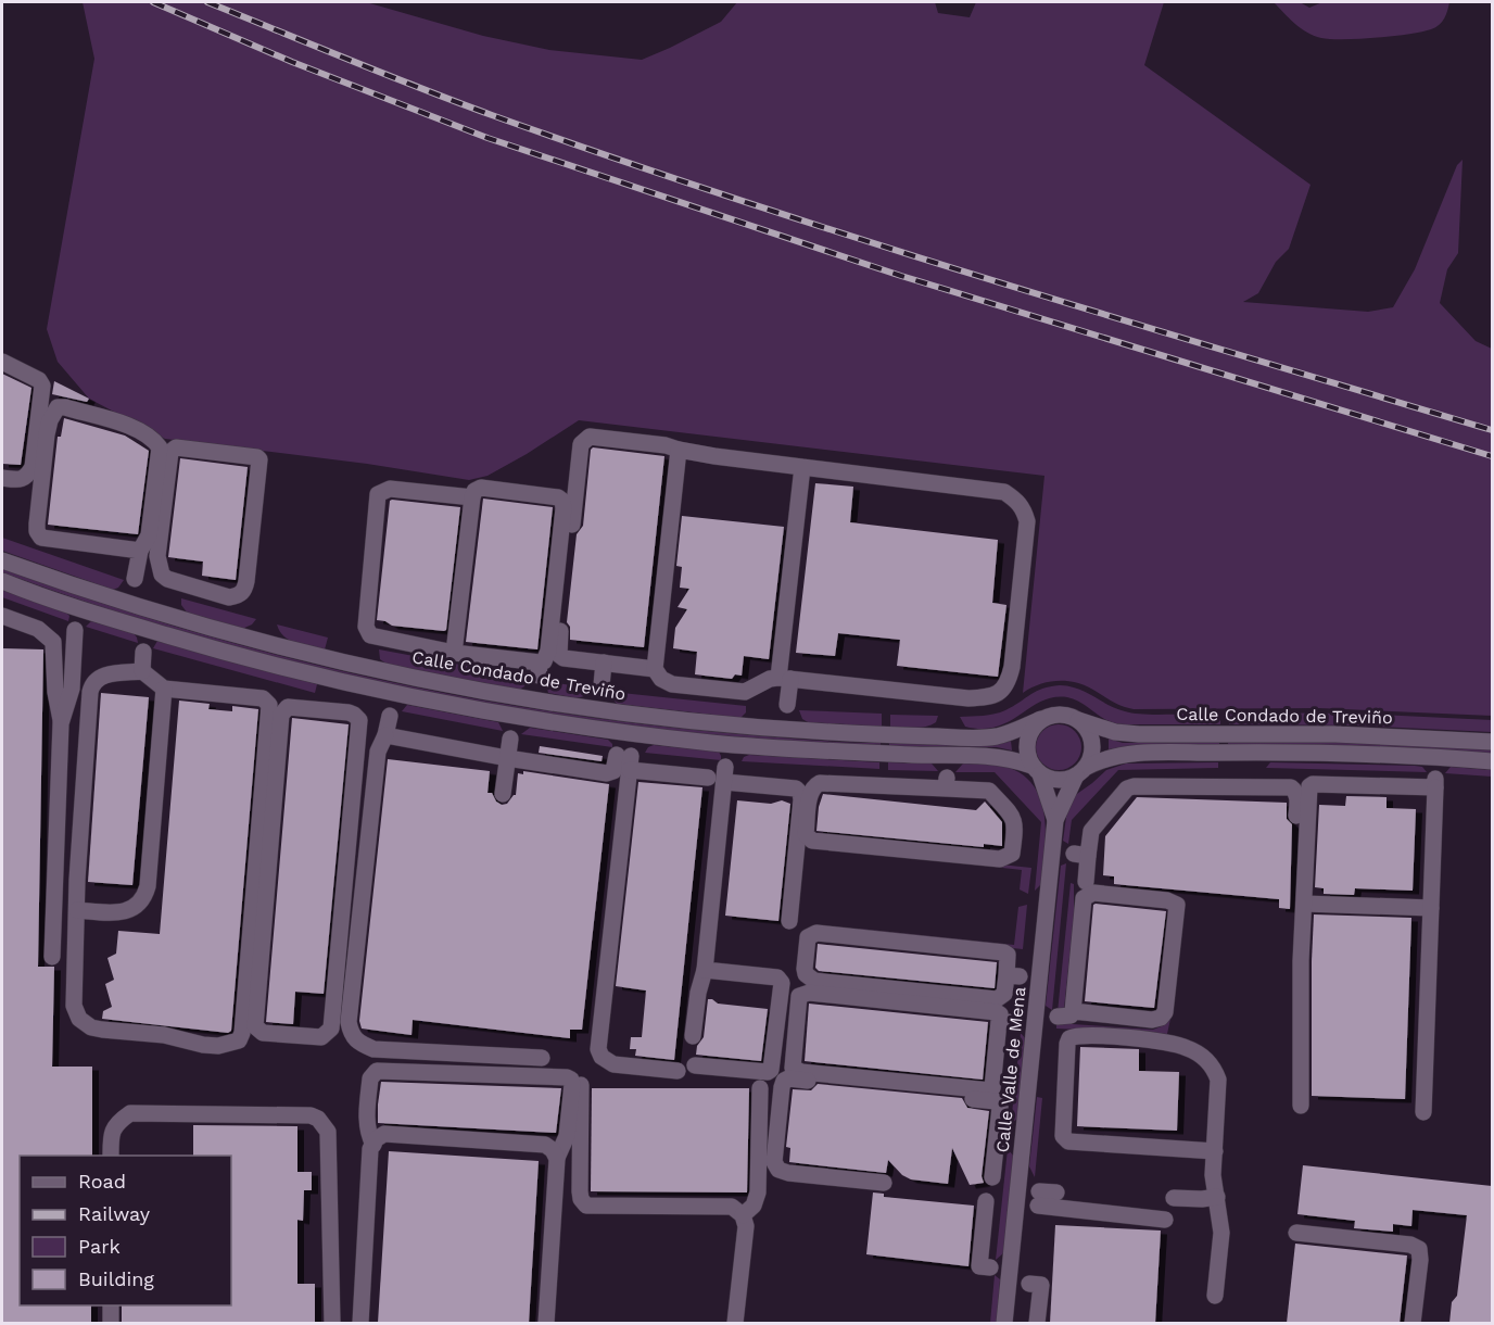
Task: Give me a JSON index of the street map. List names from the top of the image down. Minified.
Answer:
{"streets":{"street":["Calle Condado de Treviño","Calle Valle de Mena"]},"crossings":[["Calle Condado de Treviño","Calle Valle de Mena"]],"legend":["Road","Railway","Park","Building"]}
